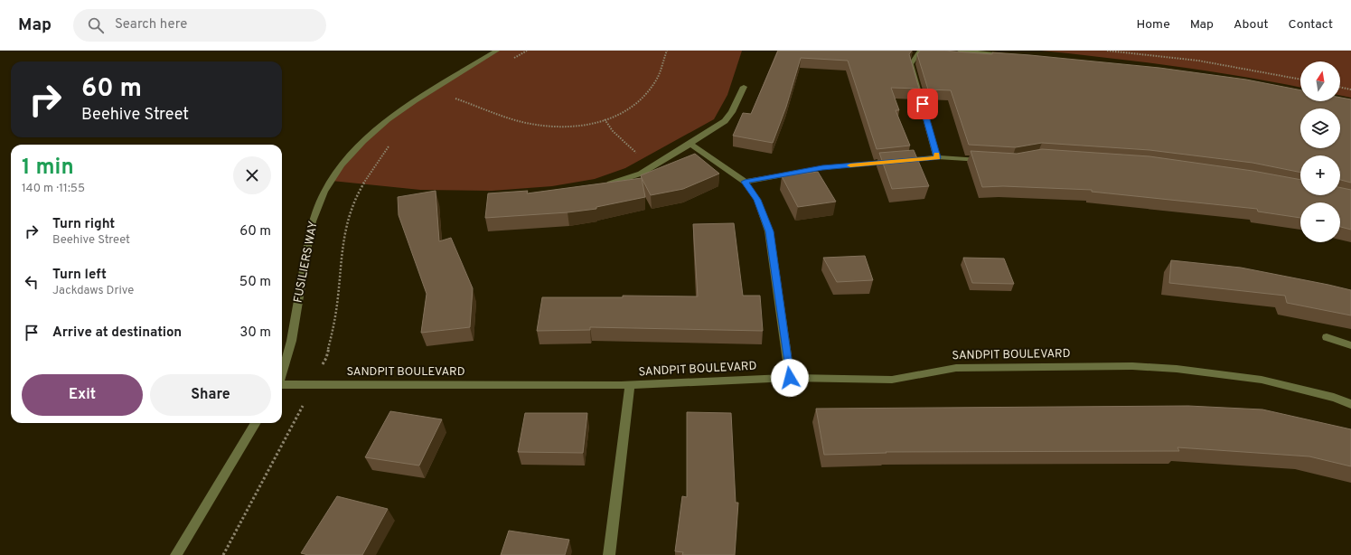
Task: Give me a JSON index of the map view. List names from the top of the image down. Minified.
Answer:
{"streets":{"street":["FUSILIERS WAY","SANDPIT BOULEVARD"]},"north":"top","page":{"header":"Map","search":"Search here","nav":["Home","Map","About","Contact"],"map_buttons":["+","−"],"turn":["60 m","Beehive Street"],"heading":["1 min","140 m · 11:55"],"list":[{"name":"Turn right","note":"Beehive Street","value":"60 m"},{"name":"Turn left","note":"Jackdaws Drive","value":"50 m"},{"name":"Arrive at destination","value":"30 m"}],"buttons":["Exit","Share"]}}
